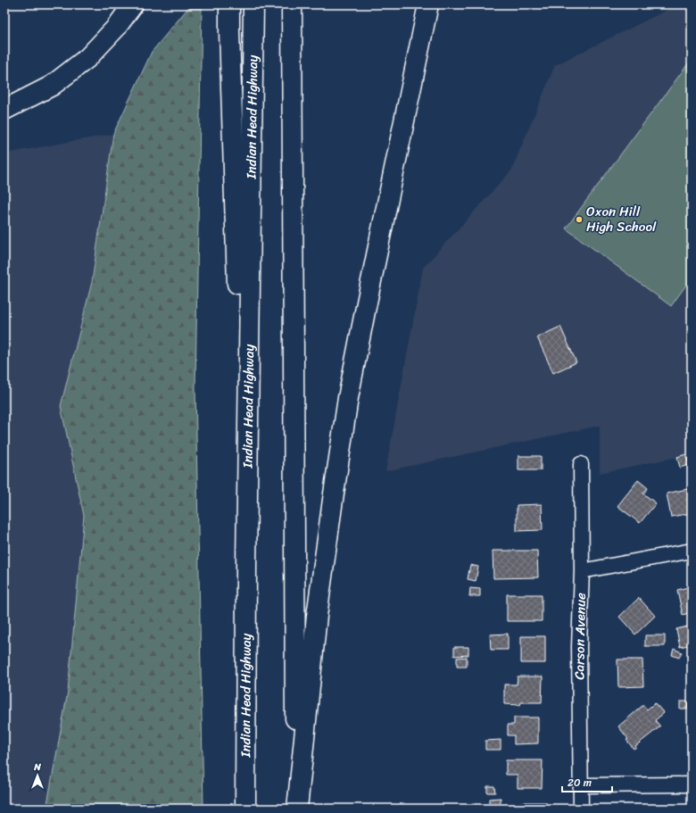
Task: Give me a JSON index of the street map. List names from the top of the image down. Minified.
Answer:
{"streets":{"highway":["Indian Head Highway"],"street":["Carson Avenue"]},"places":["Oxon Hill High School"],"scale_bar":"20 m","north":"top"}
